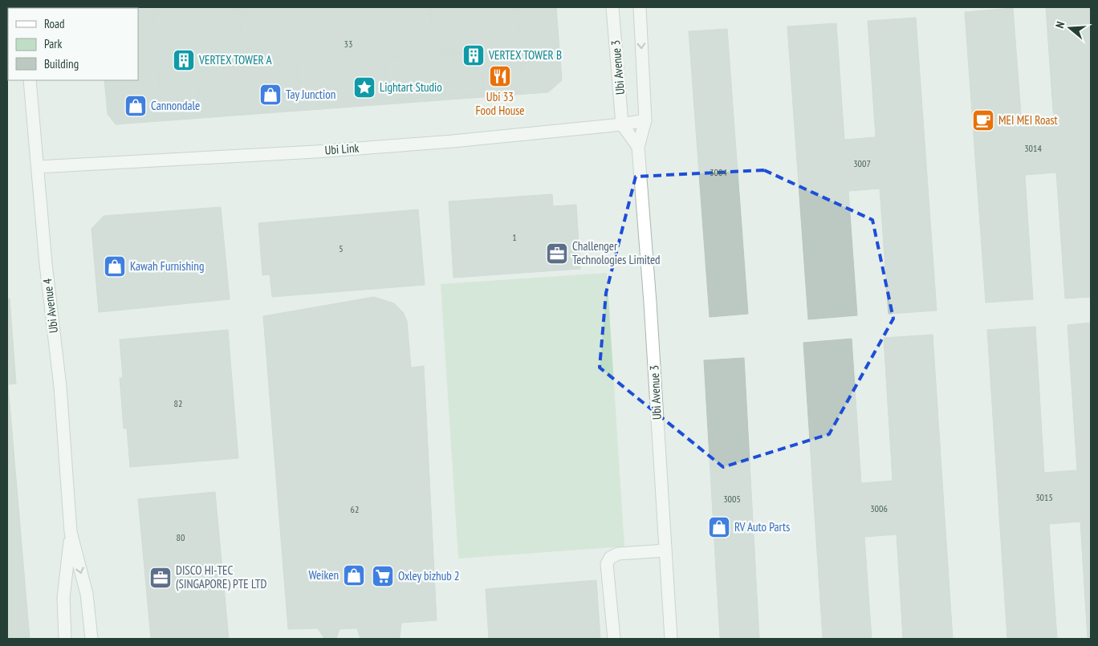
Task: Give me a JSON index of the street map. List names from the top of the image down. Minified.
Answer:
{"streets":{"street":["Ubi Avenue 3","Ubi Link","Ubi Avenue 4"]},"crossings":[["Ubi Avenue 3","Ubi Link"],["Ubi Link","Ubi Avenue 4"]],"places":{"building":["VERTEX TOWER B","VERTEX TOWER A"],"restaurant":["Ubi 33 Food House"],"place":["Lightart Studio"],"shop":["Tay Junction","Cannondale","Kawah Furnishing","RV Auto Parts","Weiken"],"cafe":["MEI MEI Roast"],"office":["Challenger Technologies Limited","DISCO HI-TEC (SINGAPORE) PTE LTD"],"supermarket":["Oxley bizhub 2"]},"house_numbers":["33","3014","3007","3004","1","5","82","3015","3005","3006","62","80"],"legend":["Road","Park","Building"],"north":"left"}
